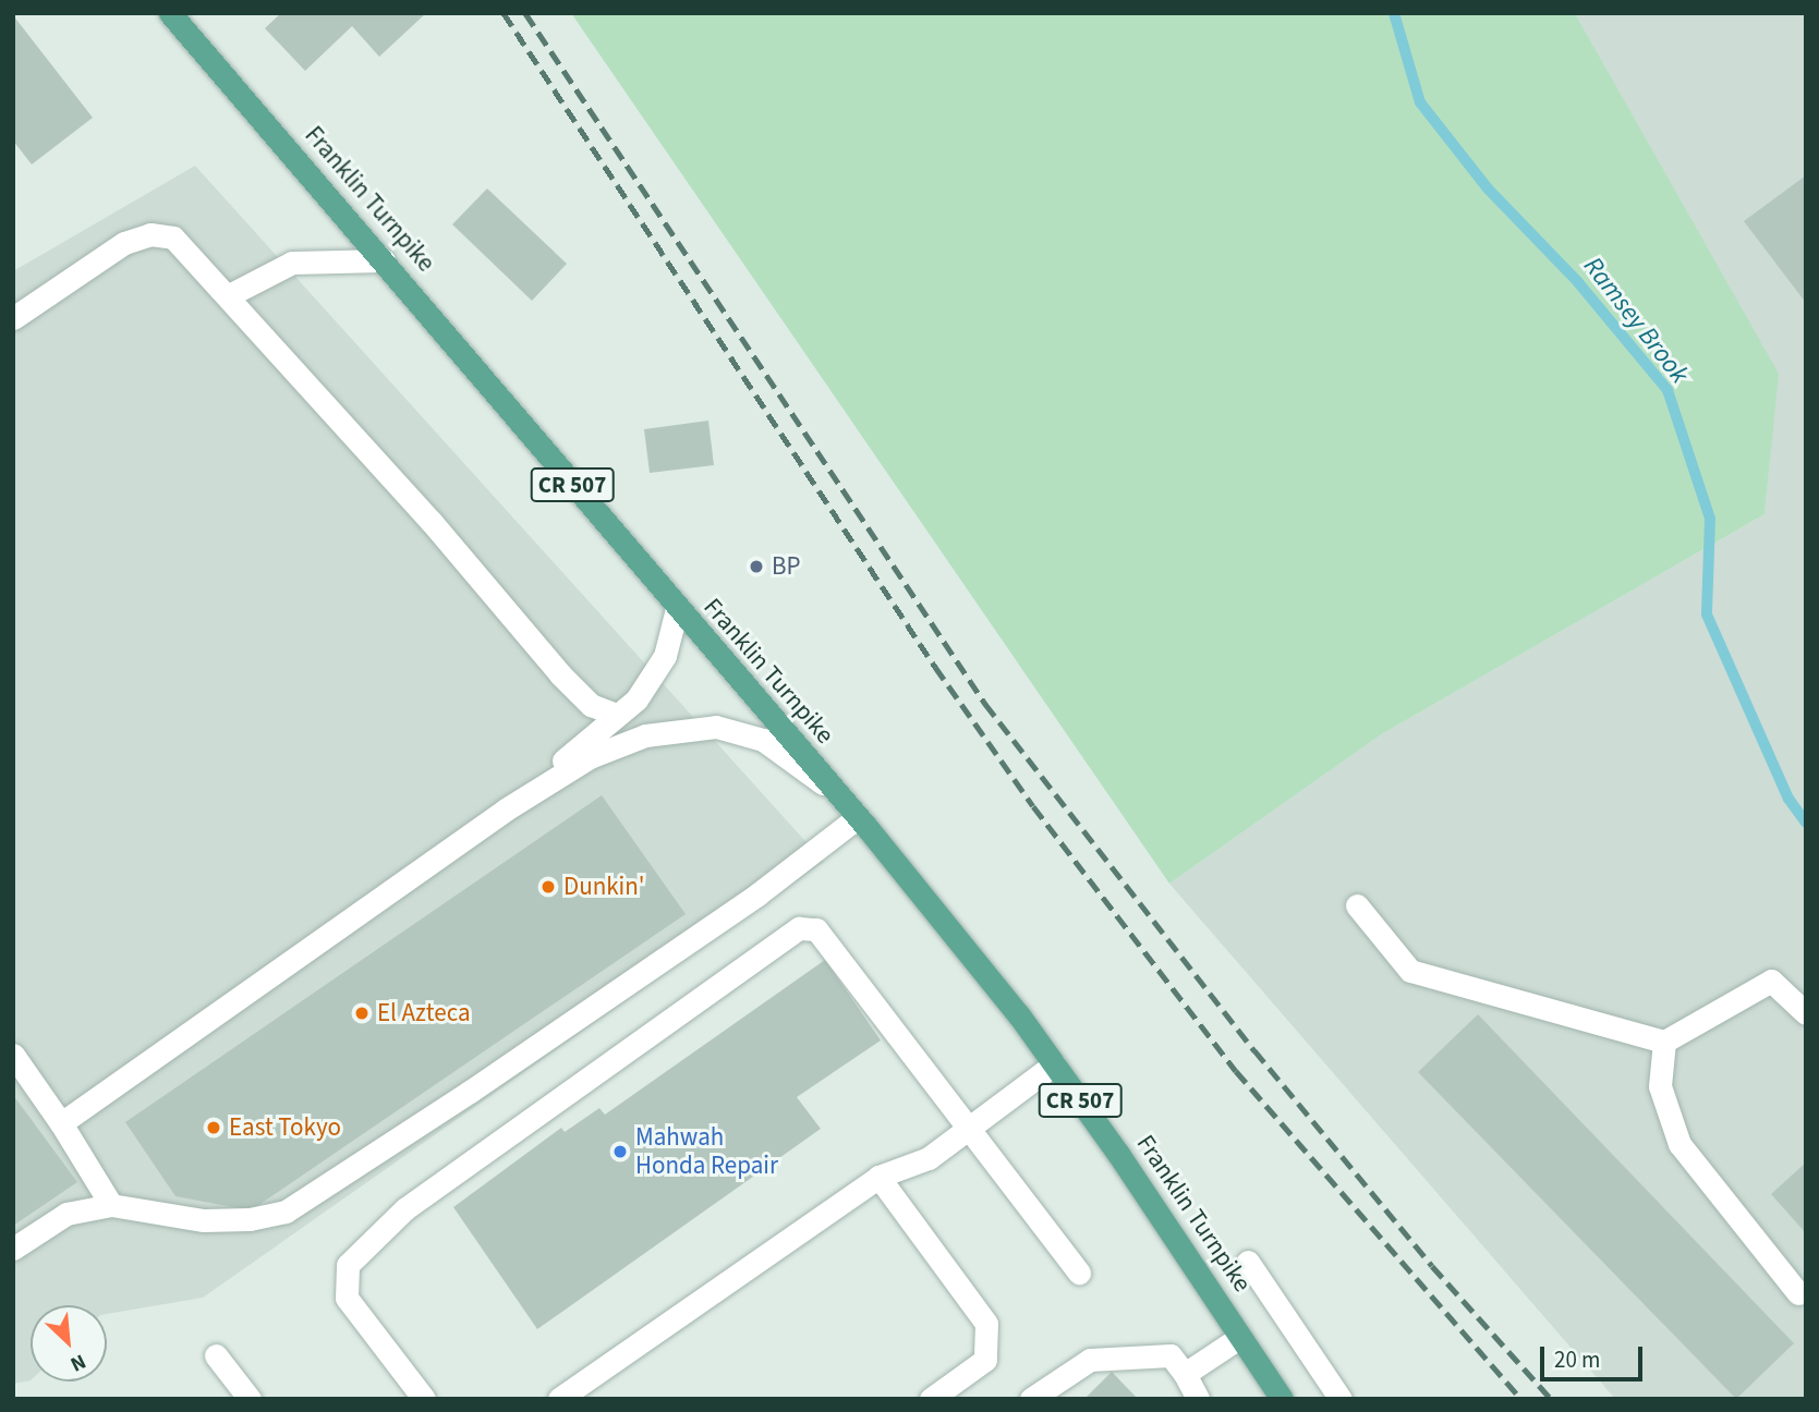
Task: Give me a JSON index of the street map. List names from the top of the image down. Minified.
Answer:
{"streets":{"main road":["Franklin Turnpike","CR 507"]},"water":["Ramsey Brook"],"places":["BP","Dunkin'","El Azteca","East Tokyo","Mahwah Honda Repair"],"scale_bar":"20 m","north":"bottom right"}
